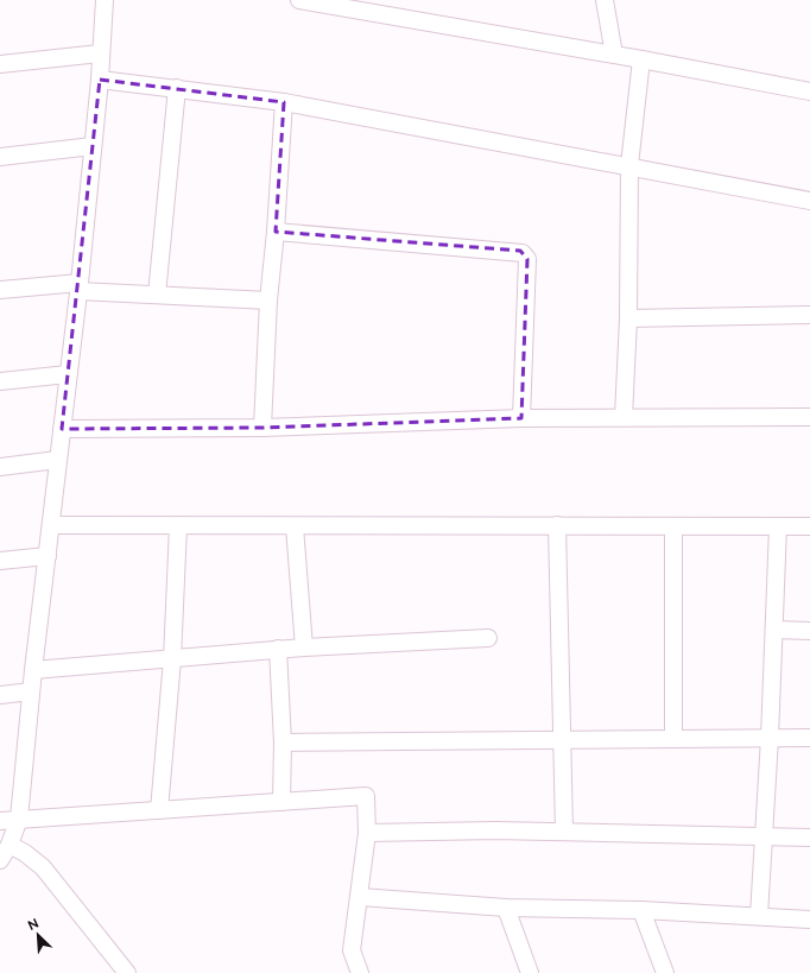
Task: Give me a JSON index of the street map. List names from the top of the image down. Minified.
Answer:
{"north":"top left"}
